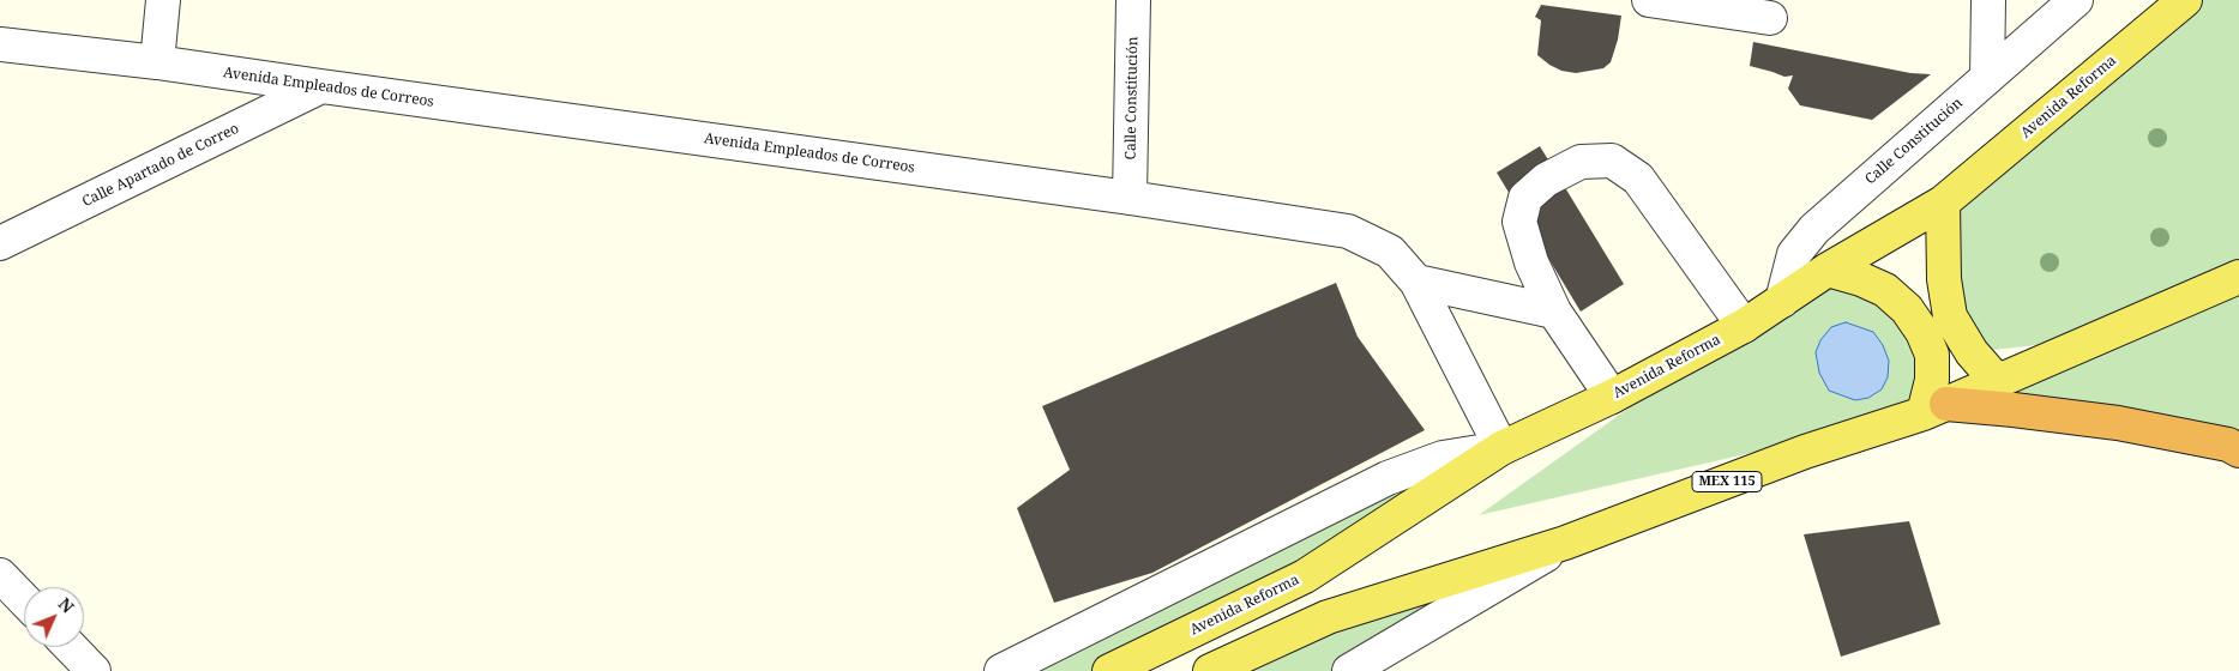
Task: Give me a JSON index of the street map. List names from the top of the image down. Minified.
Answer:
{"streets":{"main road":["Avenida Reforma","MEX 115"],"street":["Avenida Empleados de Correos","Calle Constitución","Calle Apartado de Correo"]},"crossings":[["Avenida Empleados de Correos","Avenida Reforma"],["Avenida Empleados de Correos","Calle Constitución"],["Avenida Empleados de Correos","Calle Apartado de Correo"],["Avenida Reforma","Calle Constitución"]],"north":"top right"}
